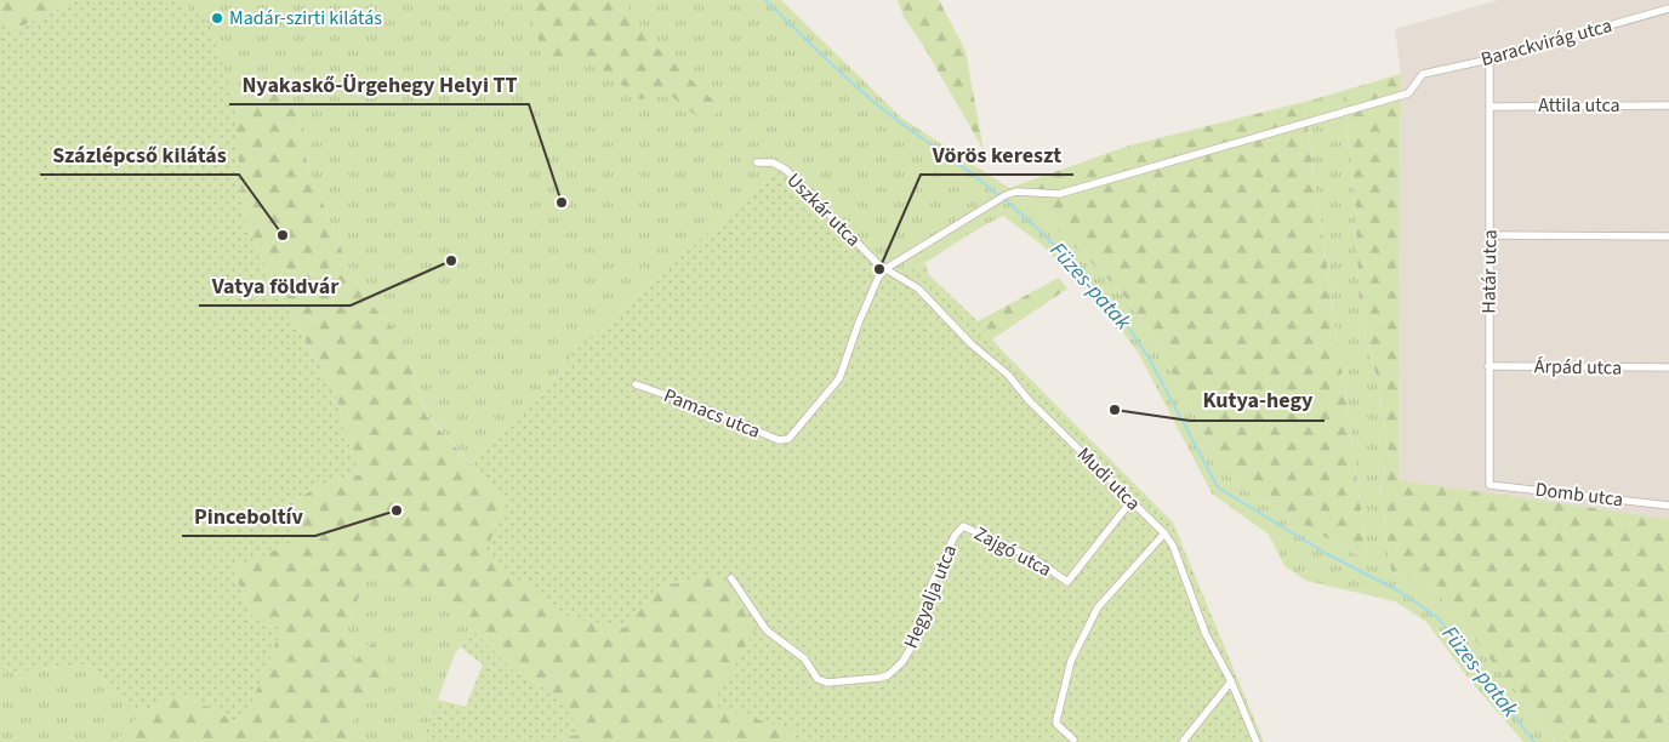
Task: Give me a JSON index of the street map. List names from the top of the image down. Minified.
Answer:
{"streets":{"street":["Barackvirág utca","Attila utca","Uszkár utca","Határ utca","Árpád utca","Pamacs utca","Mudi utca","Domb utca","Zajgó utca","Hegyalja utca"]},"crossings":[["Barackvirág utca","Uszkár utca"],["Barackvirág utca","Határ utca"],["Barackvirág utca","Pamacs utca"],["Barackvirág utca","Mudi utca"],["Attila utca","Határ utca"],["Uszkár utca","Pamacs utca"],["Uszkár utca","Mudi utca"],["Határ utca","Árpád utca"],["Határ utca","Domb utca"],["Pamacs utca","Mudi utca"],["Mudi utca","Zajgó utca"],["Zajgó utca","Hegyalja utca"]],"water":["Füzes-patak"],"places":["Madár-szirti kilátás","Nyakaskő-Ürgehegy Helyi TT","Százlépcső kilátás","Vatya földvár","Vörös kereszt","Kutya-hegy","Pinceboltív"]}
